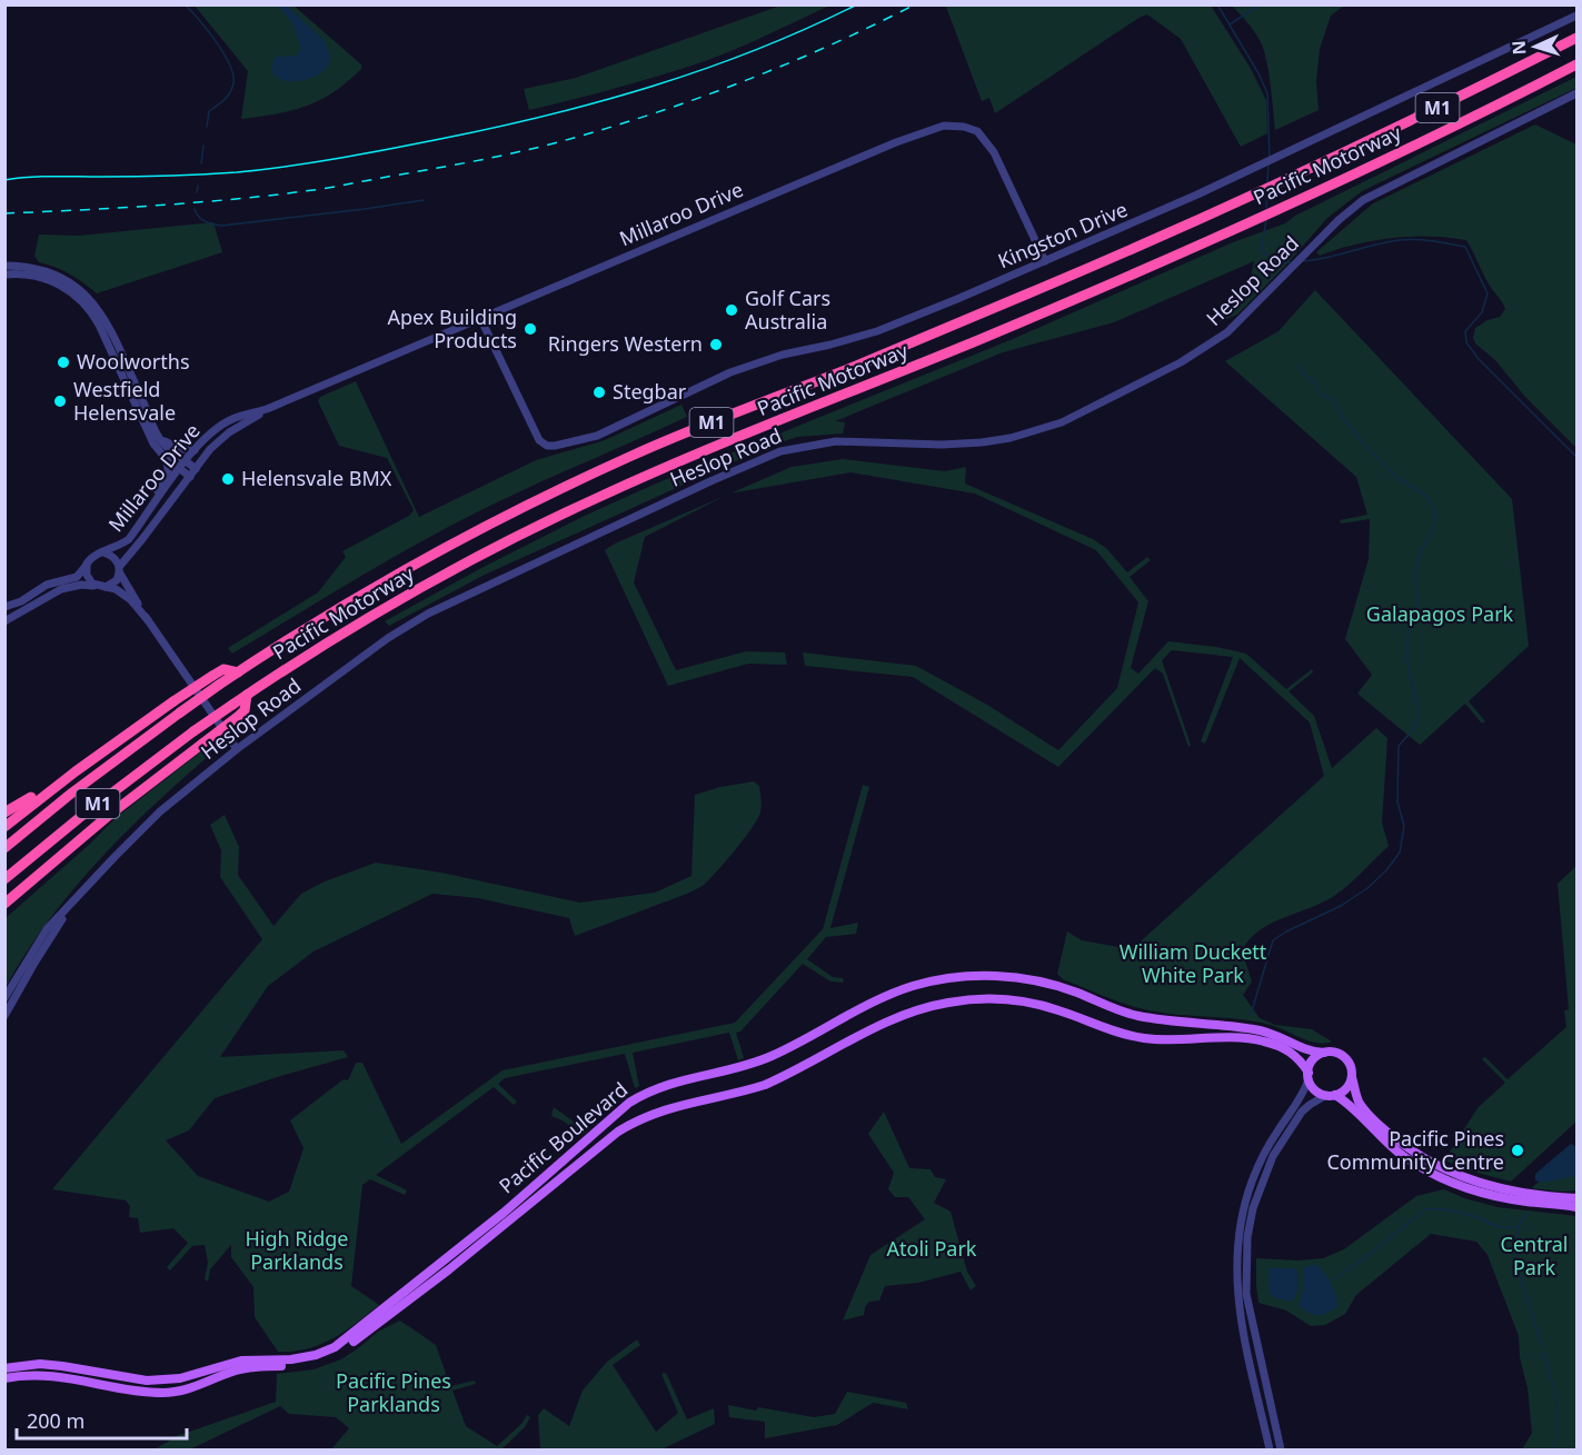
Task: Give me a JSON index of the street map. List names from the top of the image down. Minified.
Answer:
{"streets":{"highway":["M1","Pacific Motorway"],"main road":["Pacific Boulevard"],"street":["Millaroo Drive","Kingston Drive","Heslop Road"]},"crossings":[["Millaroo Drive","Kingston Drive"]],"parks":["Galapagos Park","William Duckett White Park","High Ridge Parklands","Central Park","Atoli Park","Pacific Pines Parklands"],"places":["Golf Cars Australia","Apex Building Products","Ringers Western","Woolworths","Stegbar","Westfield Helensvale","Helensvale BMX","Pacific Pines Community Centre"],"scale_bar":"200 m","north":"left"}
